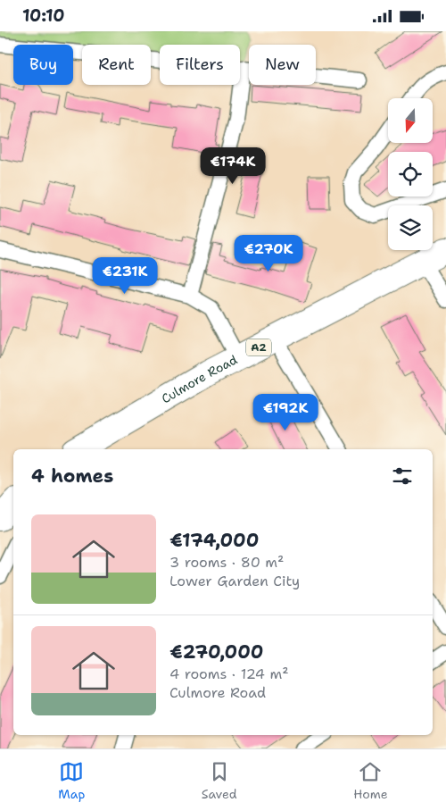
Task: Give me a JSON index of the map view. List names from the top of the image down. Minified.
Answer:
{"streets":{"highway":["A2","Culmore Road"]},"north":"bottom","page":{"status":"10:10","chip":["Buy","Rent","Filters","New"],"price":["€174K","€270K","€231K","€192K"],"heading":"4 homes","list":[{"name":"€174,000","note":"3 rooms · 80 m² · Lower Garden City"},{"name":"€270,000","note":"4 rooms · 124 m² · Culmore Road"}],"tabs":["Map","Saved","Home"]}}
